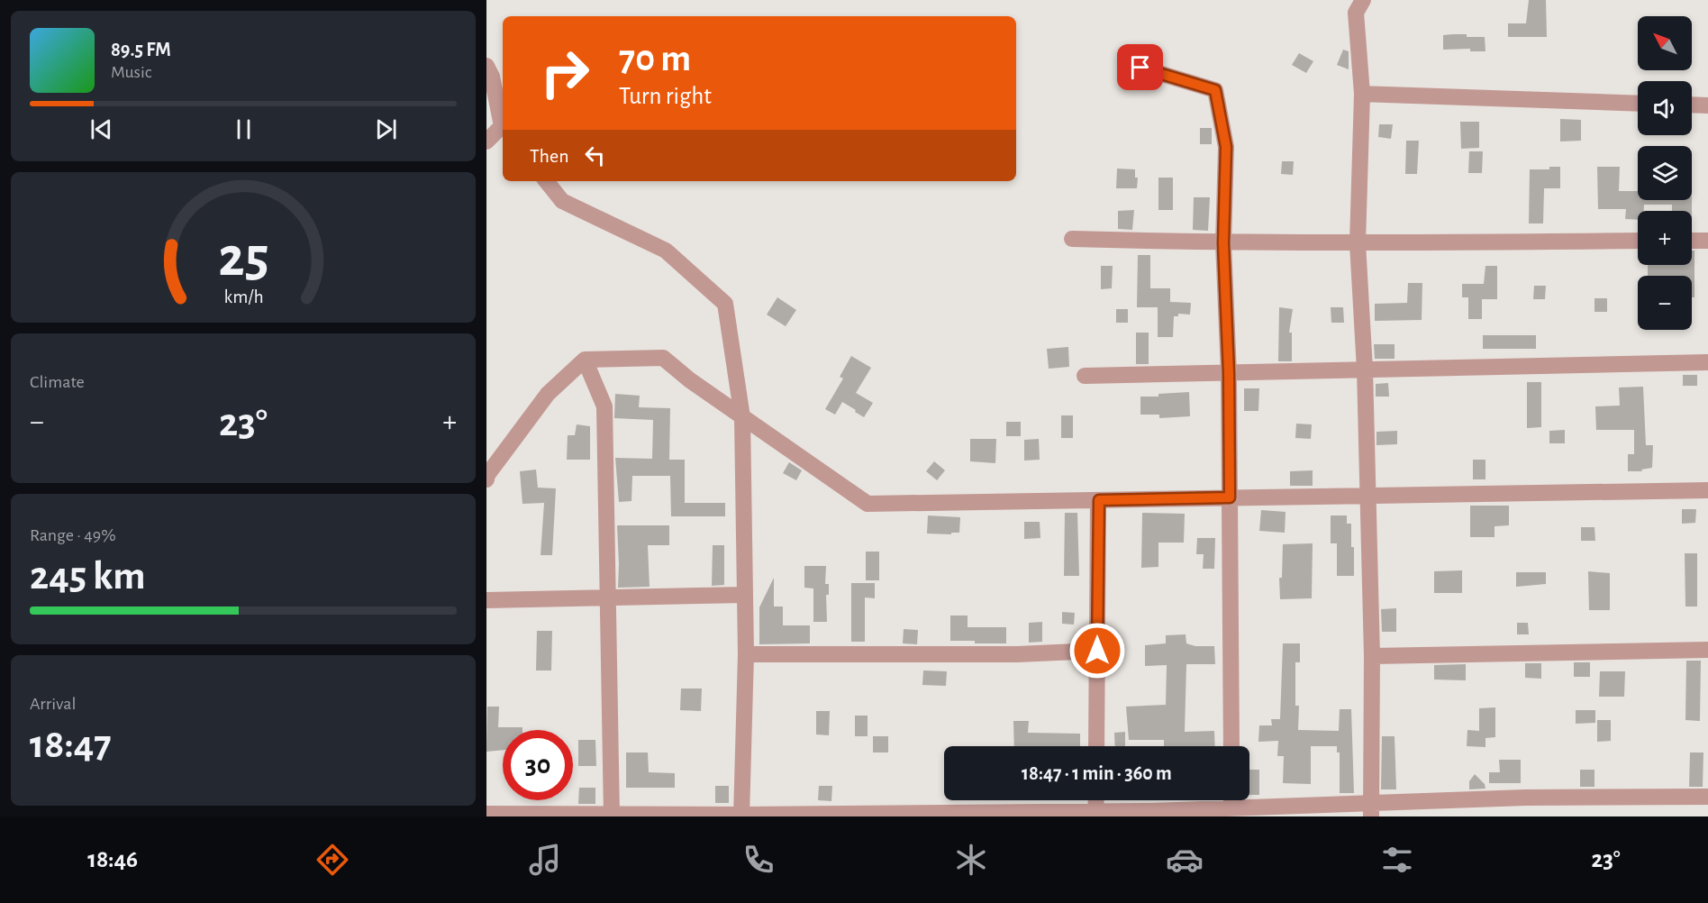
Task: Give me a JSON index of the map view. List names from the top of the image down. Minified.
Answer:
{"north":"top left","page":{"map_buttons":["+","−"],"turn":["70 m","Turn right"],"song":["89.5 FM","Music"],"then":"Then","tile":["Climate",["Range · 49%","245 km"],["Arrival","18:47"]],"heat":["−","23°","+"],"limit":"30","trip":"18:47 · 1 min · 360 m","tabs":["18:46","23°"],"gauge":["25","km/h"]}}
